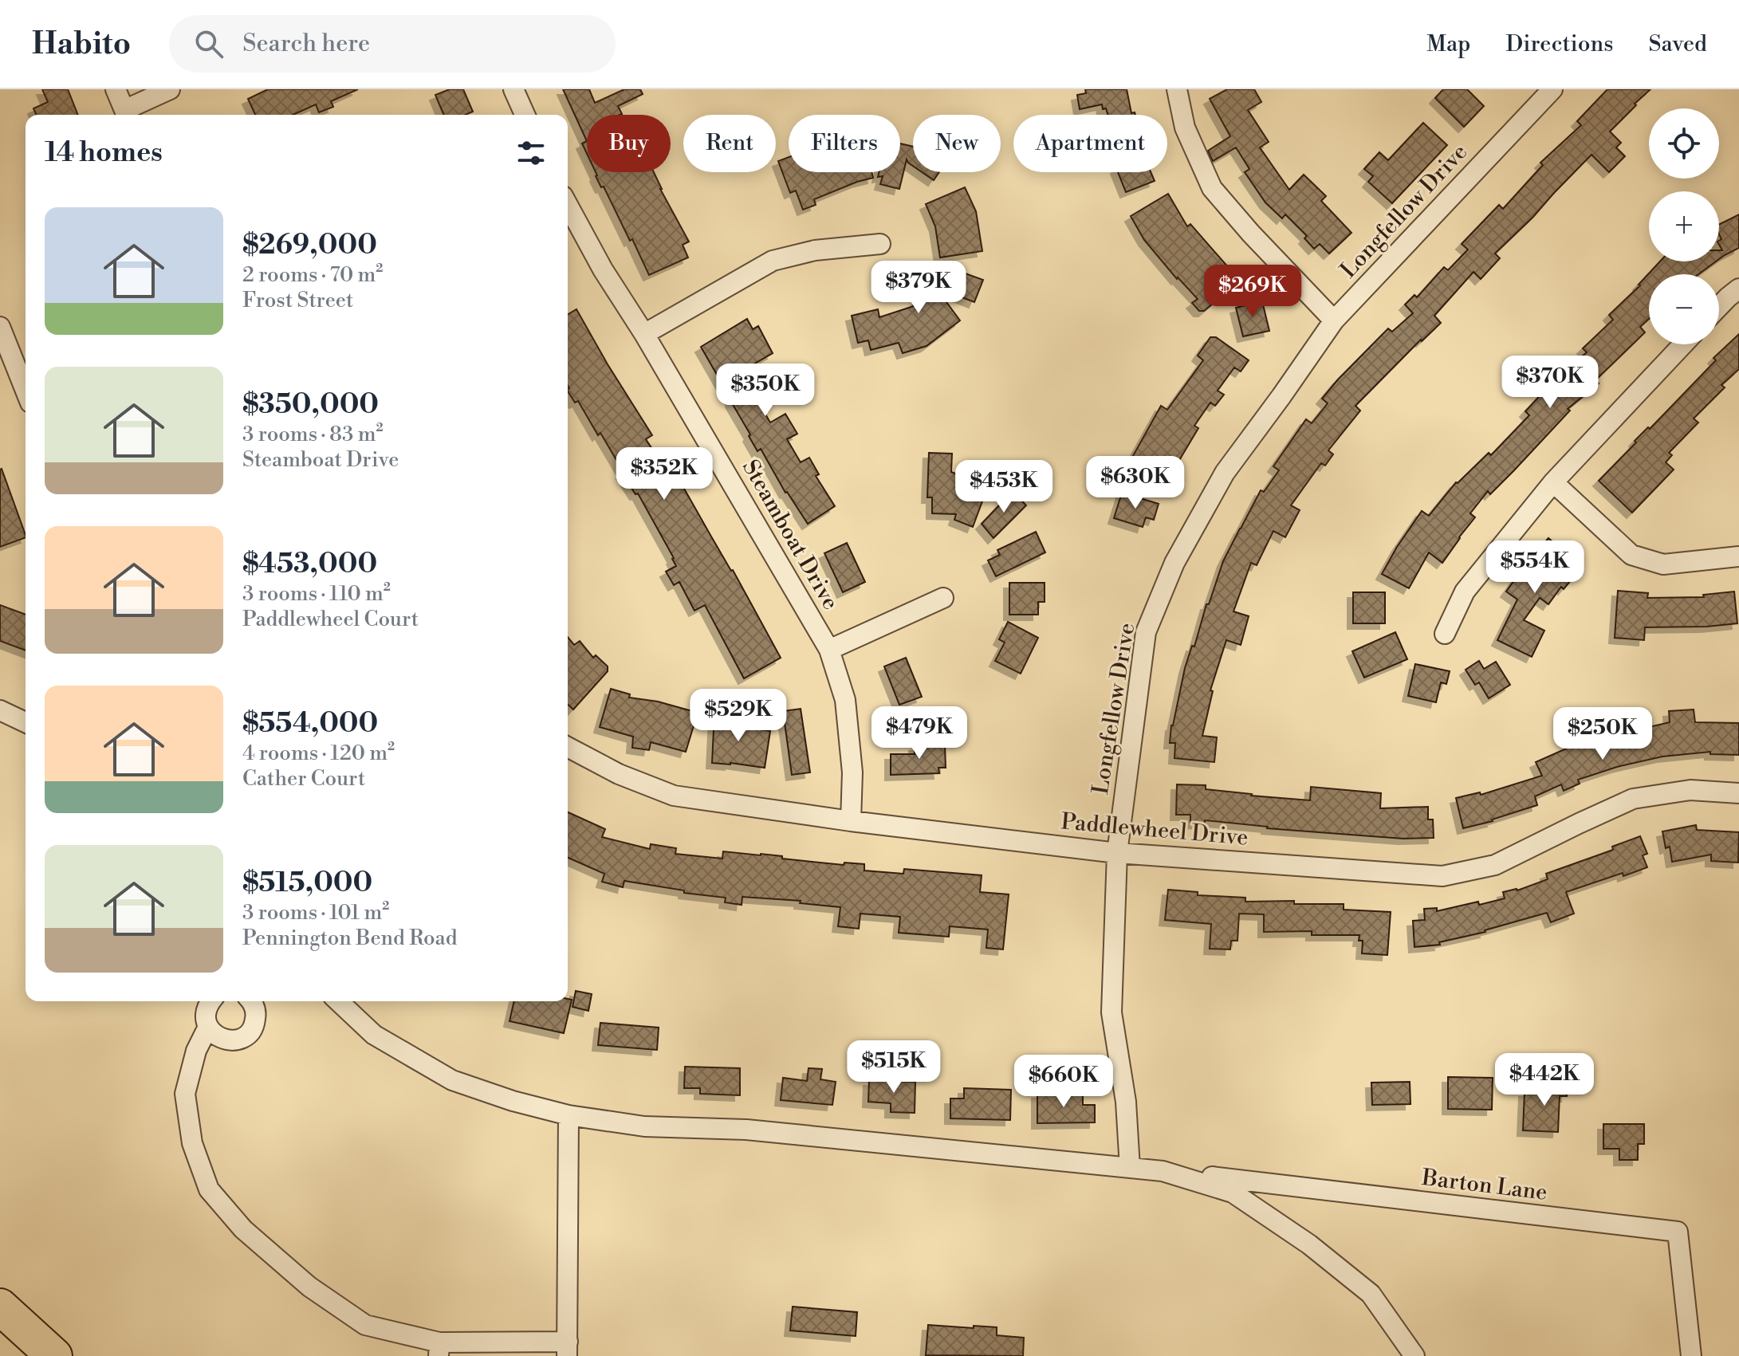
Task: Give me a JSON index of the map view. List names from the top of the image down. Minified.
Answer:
{"streets":{"street":["Longfellow Drive","Steamboat Drive","Paddlewheel Drive","Barton Lane"]},"crossings":[["Longfellow Drive","Paddlewheel Drive"],["Steamboat Drive","Paddlewheel Drive"]],"page":{"header":"Habito","search":"Search here","nav":["Map","Directions","Saved"],"map_buttons":["+","−"],"chip":["Buy","Rent","Filters","New","Apartment"],"heading":"14 homes","list":[{"name":"$269,000","note":"2 rooms · 70 m² · Frost Street"},{"name":"$350,000","note":"3 rooms · 83 m² · Steamboat Drive"},{"name":"$453,000","note":"3 rooms · 110 m² · Paddlewheel Court"},{"name":"$554,000","note":"4 rooms · 120 m² · Cather Court"},{"name":"$515,000","note":"3 rooms · 101 m² · Pennington Bend Road"}],"price":["$379K","$269K","$370K","$350K","$352K","$630K","$453K","$554K","$529K","$479K","$250K","$515K","$442K","$660K"]}}
